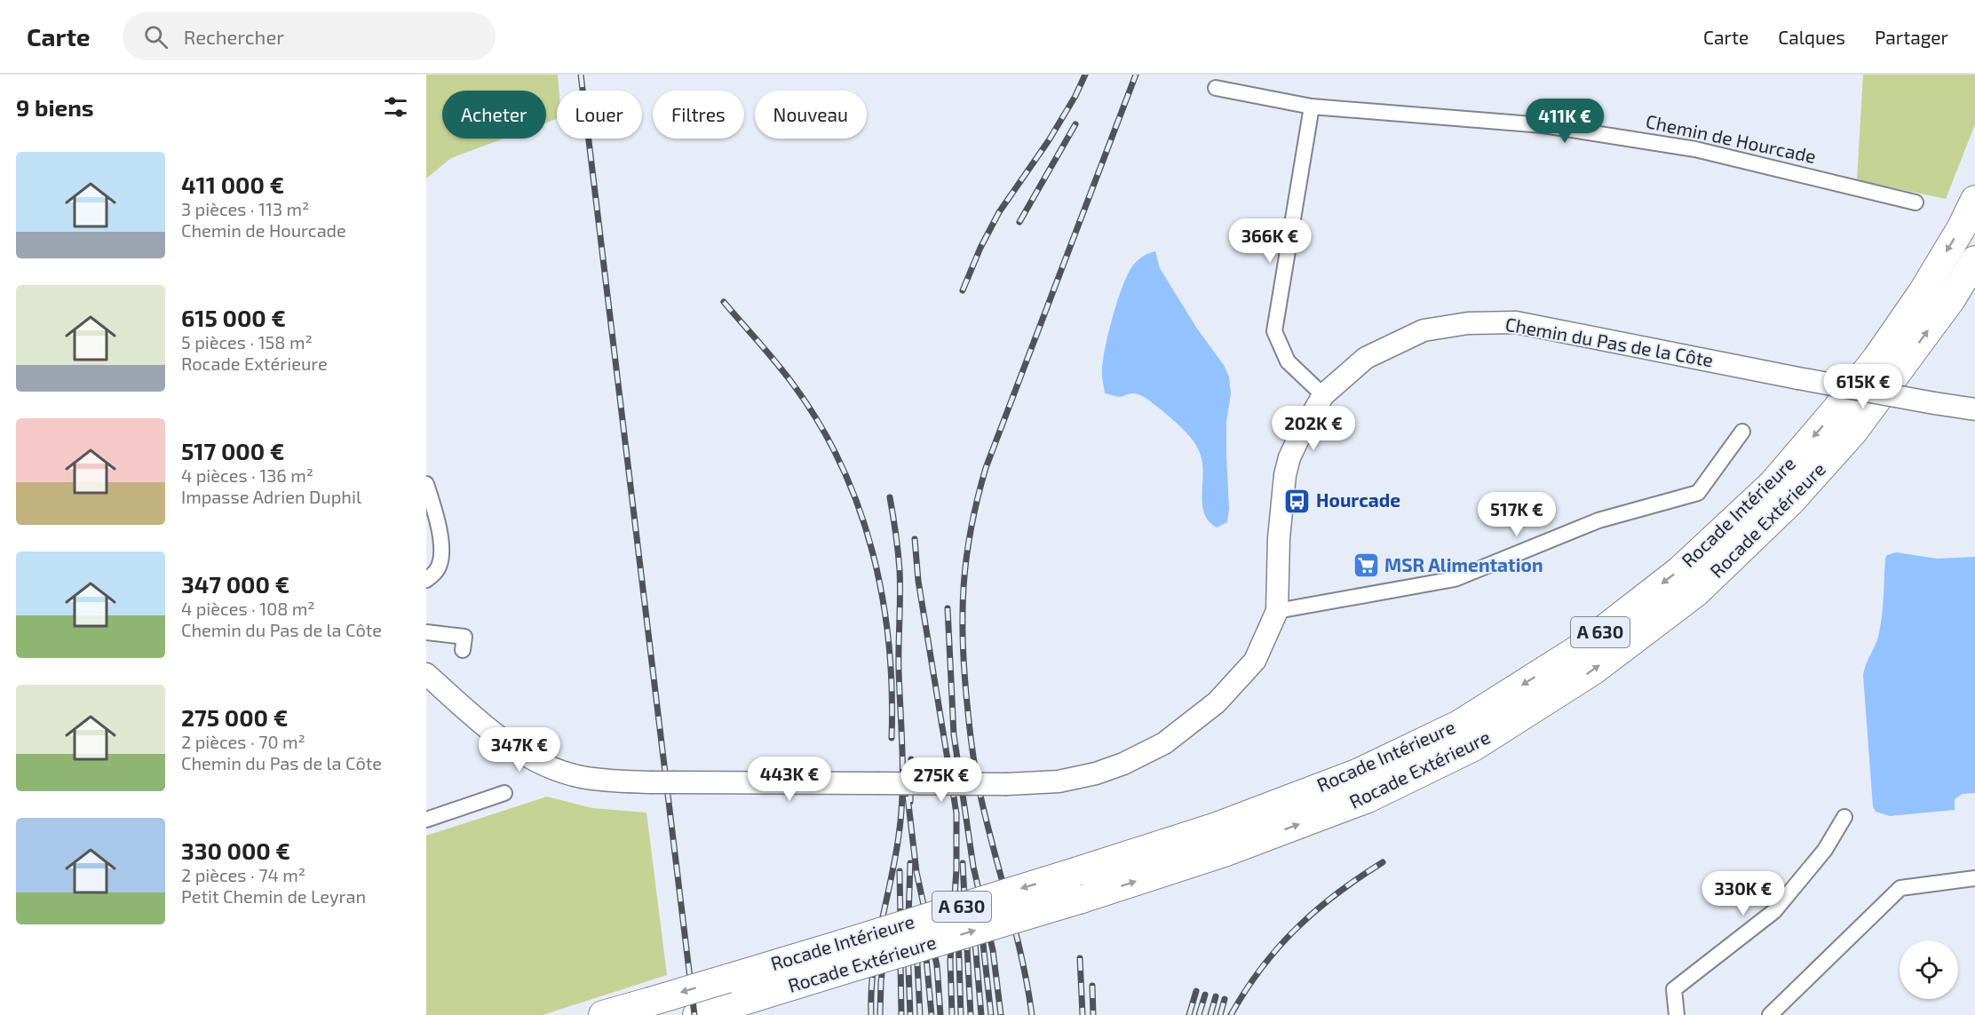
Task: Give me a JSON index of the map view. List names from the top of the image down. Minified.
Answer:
{"streets":{"highway":["Rocade Intérieure","Rocade Extérieure","A 630"],"street":["Chemin de Hourcade","Chemin du Pas de la Côte"]},"crossings":[["Rocade Intérieure","Rocade Extérieure"],["Rocade Intérieure","A 630"]],"one_way":["Rocade Intérieure","Rocade Extérieure"],"places":{"bus stop":["Hourcade"],"supermarket":["MSR Alimentation"]},"page":{"header":"Carte","search":"Rechercher","nav":["Carte","Calques","Partager"],"heading":"9 biens","chip":["Acheter","Louer","Filtres","Nouveau"],"price":["411K €","366K €","615K €","202K €","517K €","347K €","443K €","275K €","330K €"],"list":[{"name":"411 000 €","note":"3 pièces · 113 m² · Chemin de Hourcade"},{"name":"615 000 €","note":"5 pièces · 158 m² · Rocade Extérieure"},{"name":"517 000 €","note":"4 pièces · 136 m² · Impasse Adrien Duphil"},{"name":"347 000 €","note":"4 pièces · 108 m² · Chemin du Pas de la Côte"},{"name":"275 000 €","note":"2 pièces · 70 m² · Chemin du Pas de la Côte"},{"name":"330 000 €","note":"2 pièces · 74 m² · Petit Chemin de Leyran"}]}}
